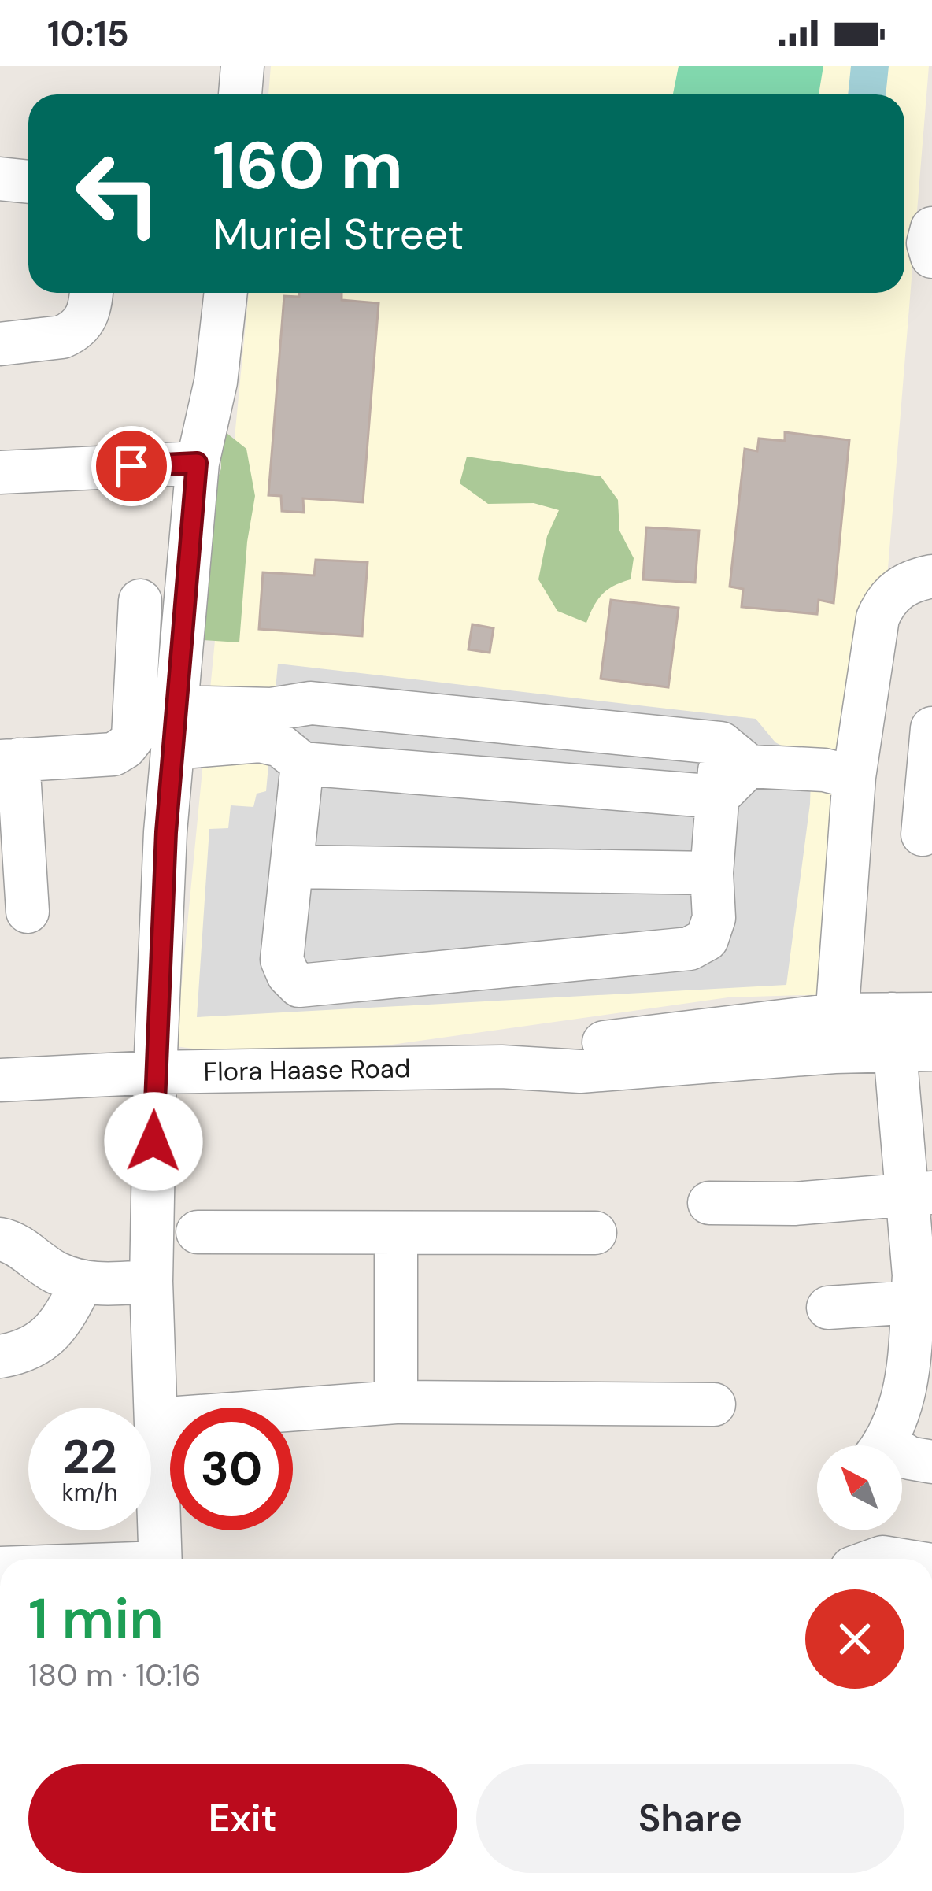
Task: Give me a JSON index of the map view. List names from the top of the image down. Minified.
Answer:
{"streets":{"street":["Flora Haase Road"]},"north":"top left","page":{"status":"10:15","turn":["160 m","Muriel Street"],"speed":"22 km/h","limit":"30","heading":["1 min","180 m · 10:16"],"buttons":["Exit","Share"]}}
